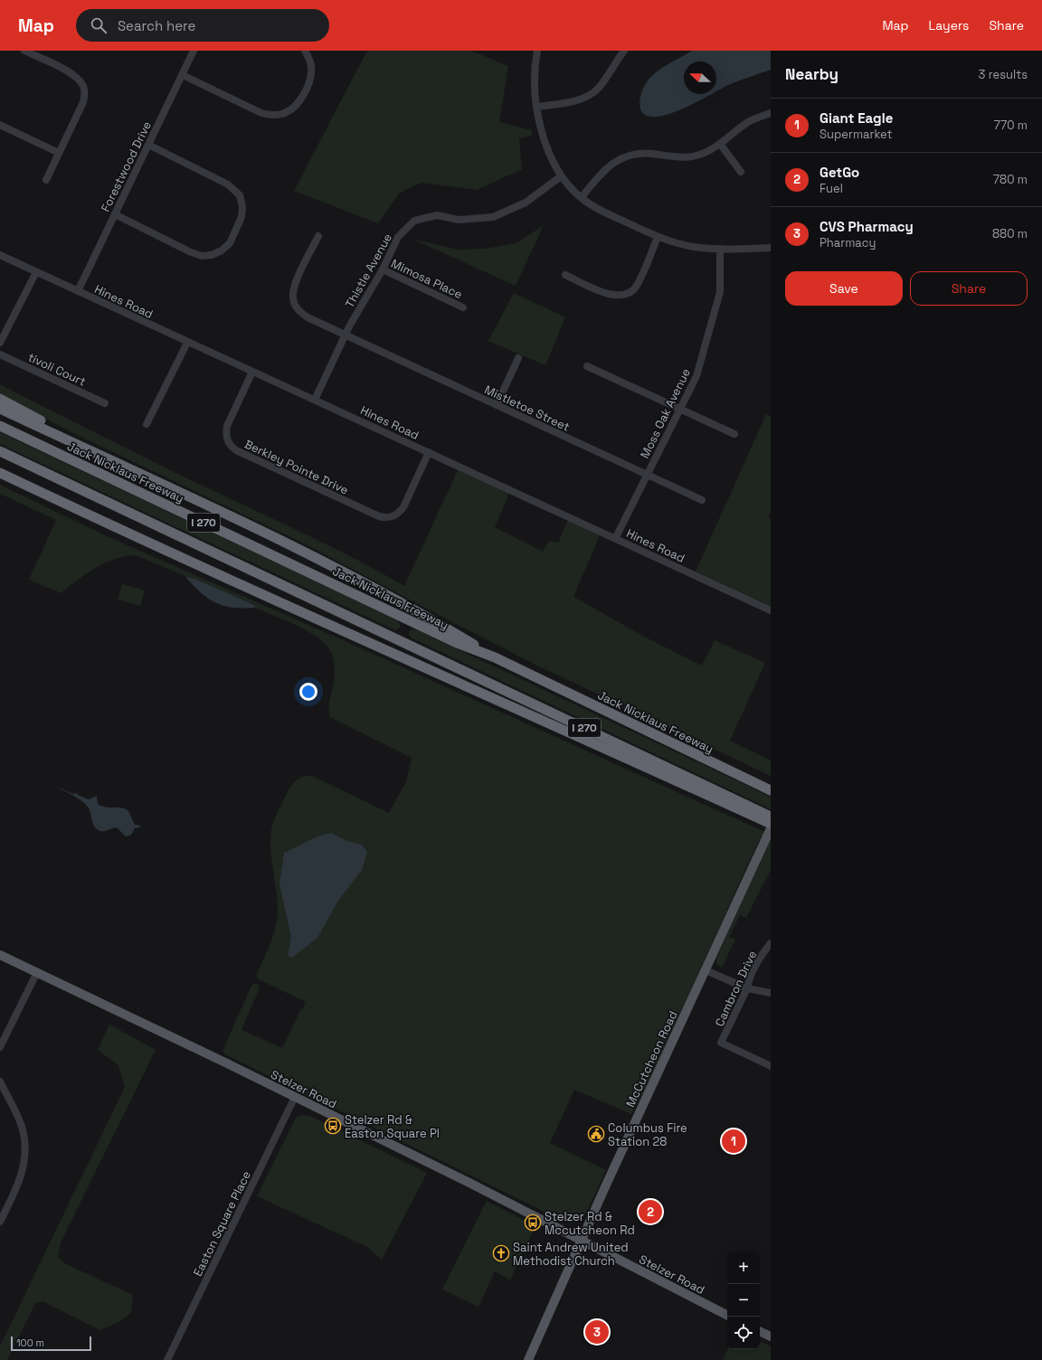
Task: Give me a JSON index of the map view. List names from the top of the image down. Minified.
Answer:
{"streets":{"highway":["Jack Nicklaus Freeway","I 270"],"main road":["McCutcheon Road","Stelzer Road"],"street":["Forestwood Drive","Thistle Avenue","Mimosa Place","Hines Road","tivoli Court","Mistletoe Street","Moss Oak Avenue","Berkley Pointe Drive","Cambron Drive","Easton Square Place"]},"crossings":[["Forestwood Drive","Hines Road"],["Thistle Avenue","Mimosa Place"],["Thistle Avenue","Hines Road"],["Thistle Avenue","Mistletoe Street"],["Hines Road","Moss Oak Avenue"],["Hines Road","Berkley Pointe Drive"],["Mistletoe Street","Moss Oak Avenue"],["McCutcheon Road","Stelzer Road"],["Stelzer Road","Easton Square Place"]],"places":{"bus stop":["Stelzer Rd & Easton Square Pl","Stelzer Rd & Mccutcheon Rd"],"public building":["Columbus Fire Station 28"],"church":["Saint Andrew United Methodist Church"]},"scale_bar":"100 m","north":"left","page":{"header":"Map","search":"Search here","nav":["Map","Layers","Share"],"heading":["Nearby","3 results"],"list":[{"mark":"1","name":"Giant Eagle","note":"Supermarket","value":"770 m"},{"mark":"2","name":"GetGo","note":"Fuel","value":"780 m"},{"mark":"3","name":"CVS Pharmacy","note":"Pharmacy","value":"880 m"}],"buttons":["Save","Share"],"pins":["1","2","3"],"map_buttons":["+","−"],"scale":"100 m"}}
